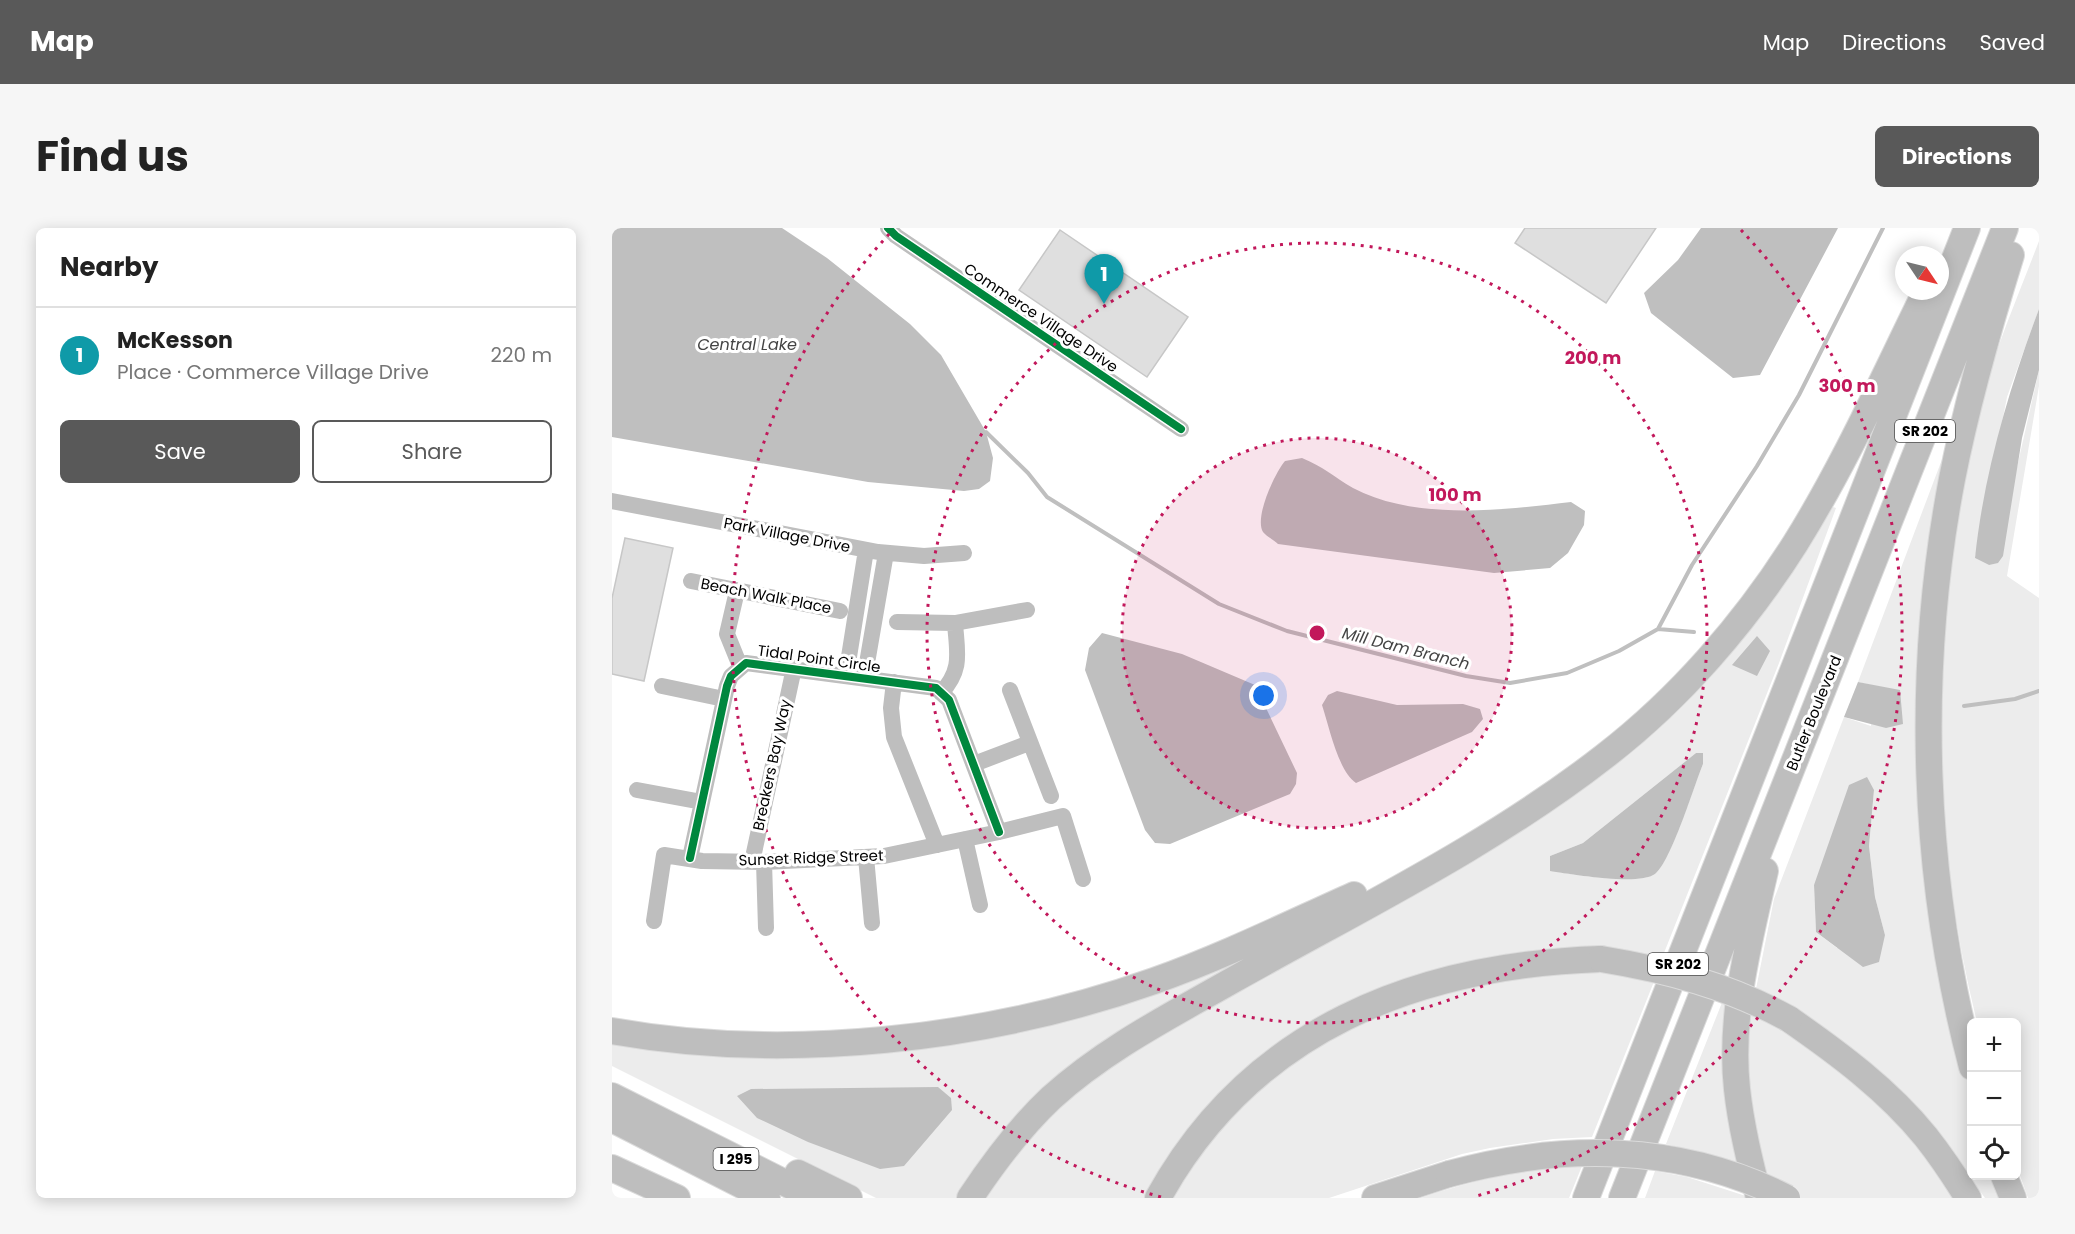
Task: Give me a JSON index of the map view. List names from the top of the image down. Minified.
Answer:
{"streets":{"highway":["SR 202","Butler Boulevard","I 295"],"street":["Commerce Village Drive","Park Village Drive","Beach Walk Place","Tidal Point Circle","Breakers Bay Way","Sunset Ridge Street"]},"crossings":[["Tidal Point Circle","Breakers Bay Way"],["Tidal Point Circle","Sunset Ridge Street"],["Breakers Bay Way","Sunset Ridge Street"]],"water":["Central Lake","Mill Dam Branch"],"north":"bottom right","page":{"header":"Map","nav":["Map","Directions","Saved"],"title":"Find us","buttons":["Directions",["Save","Share"]],"heading":"Nearby","pins":"1","list":[{"mark":"1","name":"McKesson","note":"Place · Commerce Village Drive","value":"220 m"}],"map_buttons":["+","−"]},"rings":["200 m","300 m","100 m"]}
